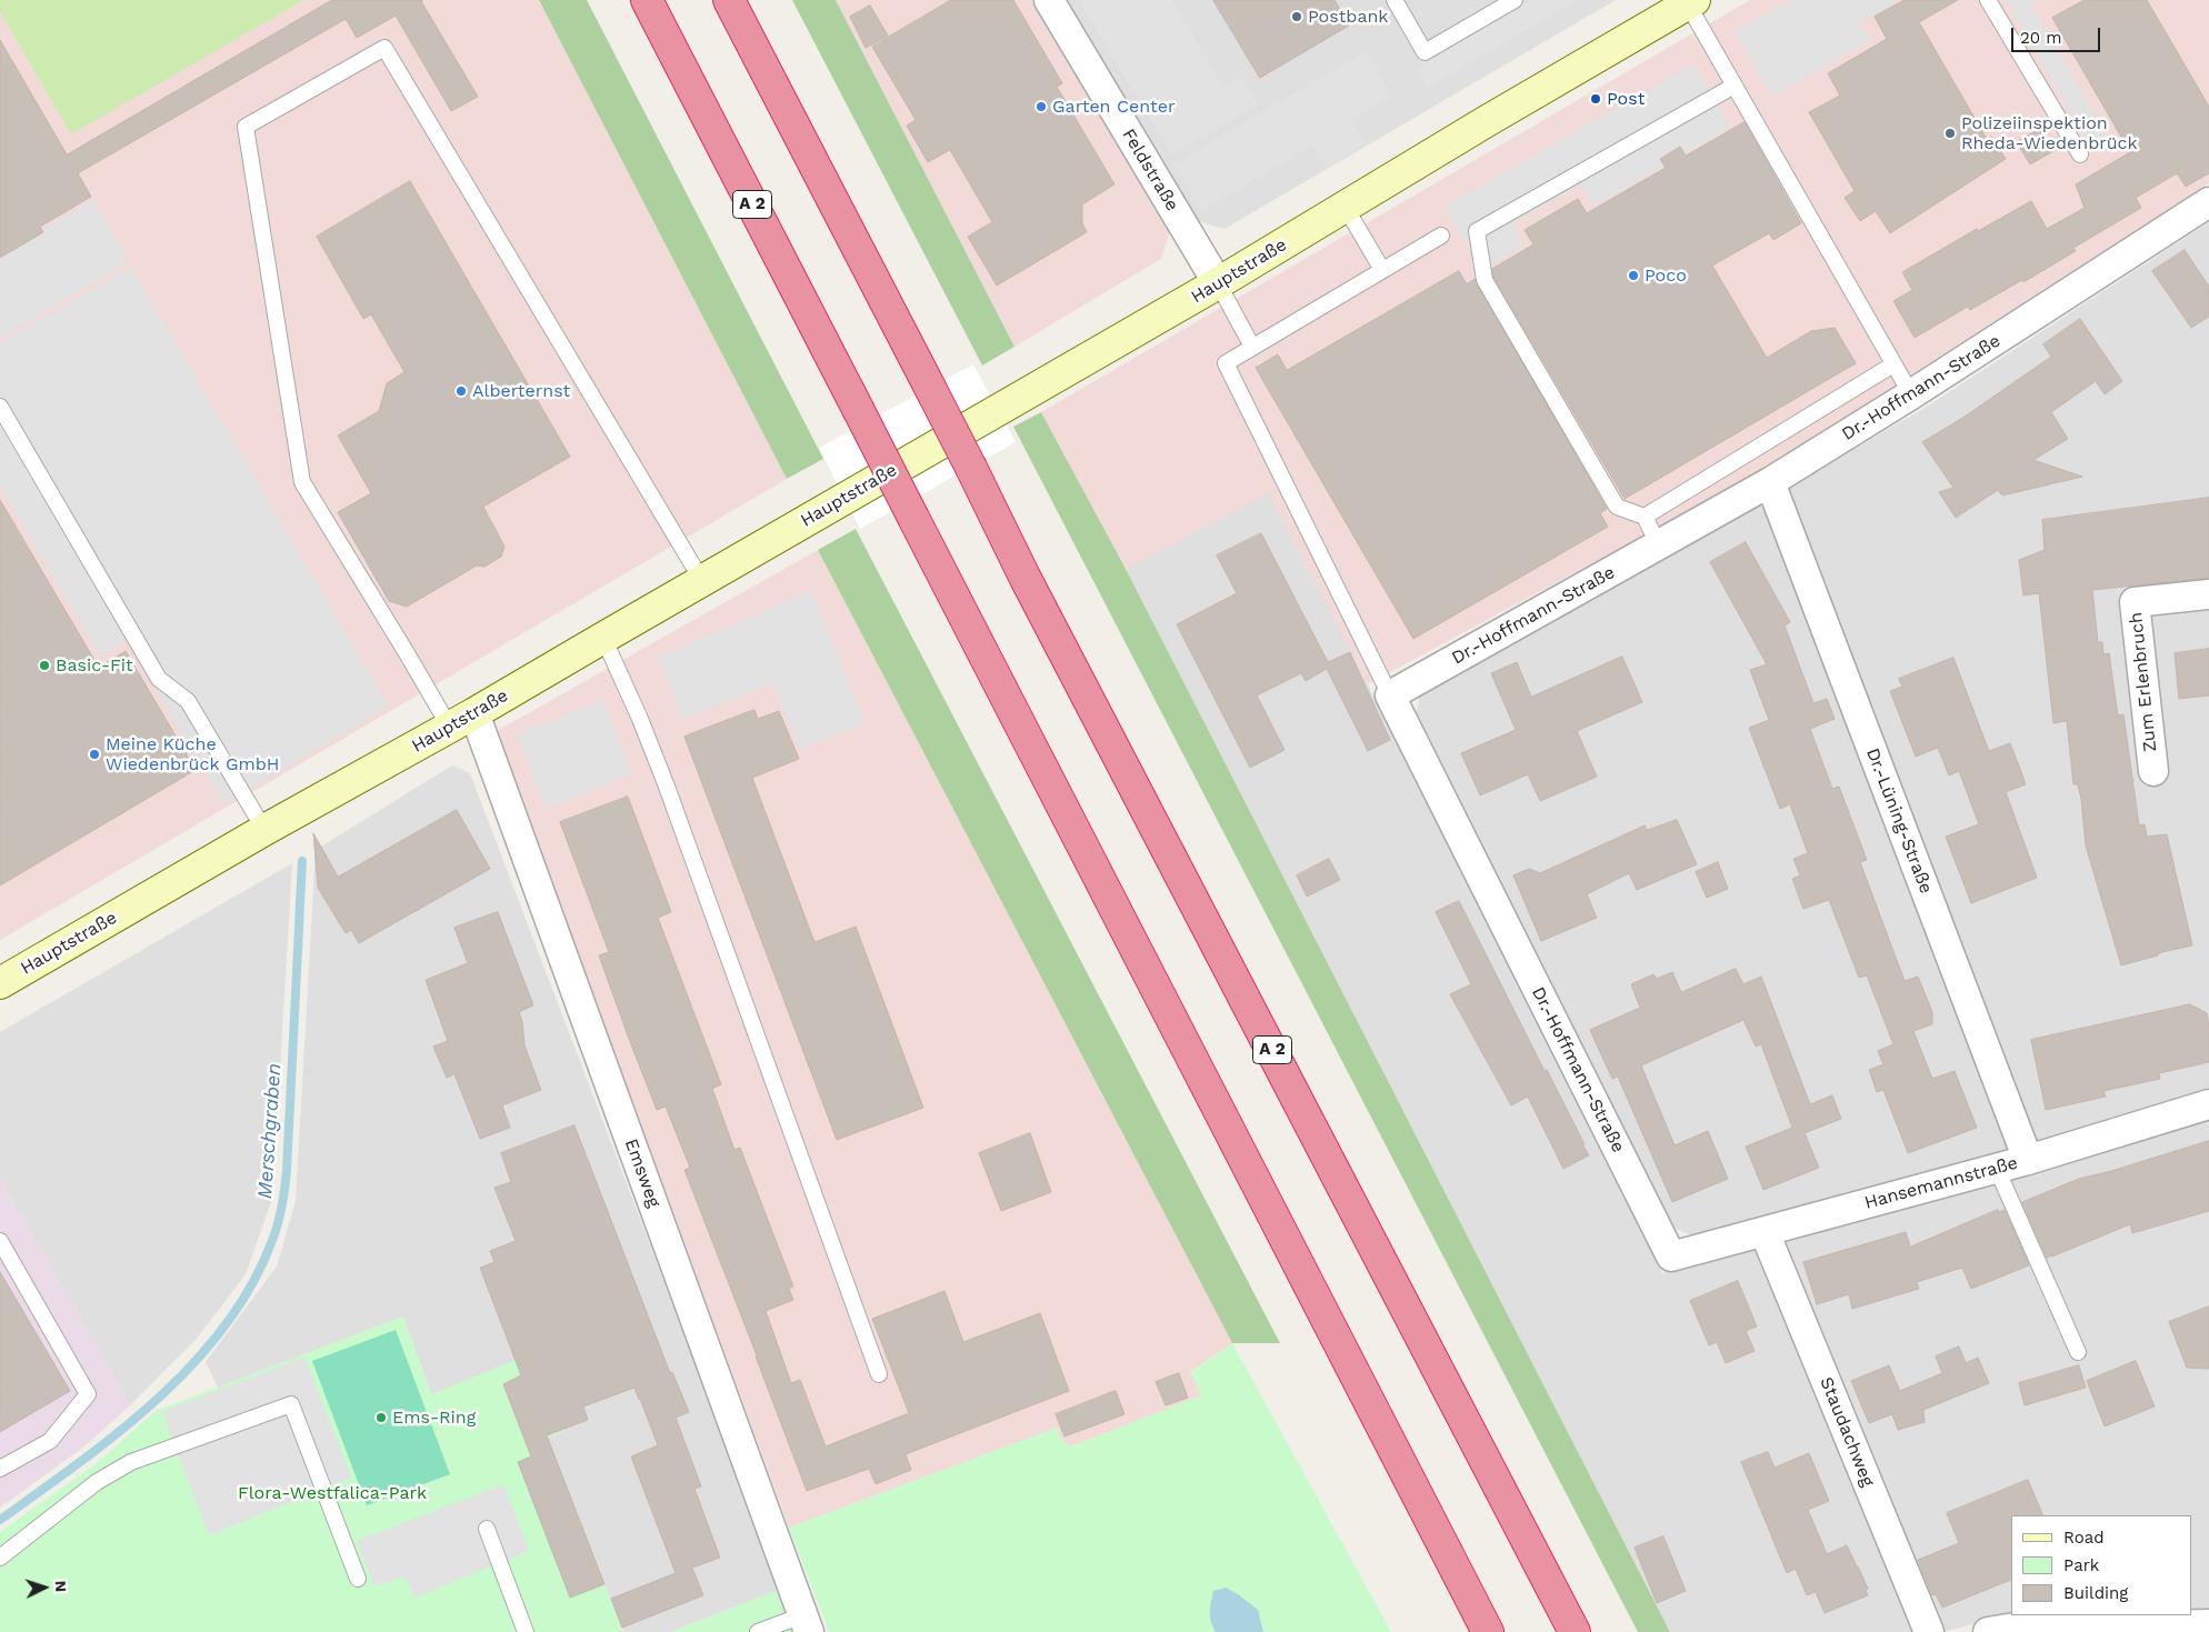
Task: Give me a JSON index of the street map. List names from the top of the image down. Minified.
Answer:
{"streets":{"highway":["A 2"],"street":["Feldstraße","Hauptstraße","Dr.-Hoffmann-Straße","Zum Erlenbruch","Dr.-Lüning-Straße","Emsweg","Hansemannstraße","Staudachweg"]},"crossings":[["Feldstraße","Hauptstraße"],["Hauptstraße","Emsweg"],["Dr.-Hoffmann-Straße","Dr.-Lüning-Straße"],["Dr.-Hoffmann-Straße","Hansemannstraße"],["Dr.-Lüning-Straße","Hansemannstraße"],["Hansemannstraße","Staudachweg"]],"water":["Merschgraben"],"parks":["Flora-Westfalica-Park"],"places":["Postbank","Post","Garten Center","Polizeiinspektion Rheda-Wiedenbrück","Poco","Alberternst","Basic-Fit","Meine Küche Wiedenbrück GmbH","Ems-Ring"],"legend":["Road","Park","Building"],"scale_bar":"20 m","north":"right"}
